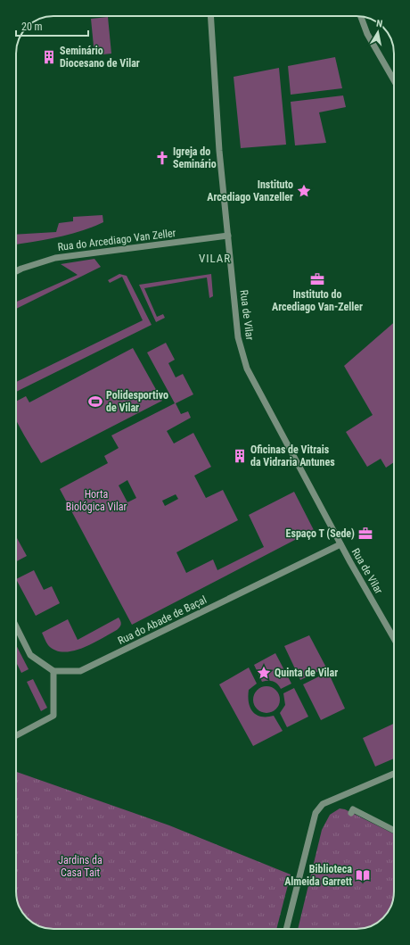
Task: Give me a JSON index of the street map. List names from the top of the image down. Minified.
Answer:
{"streets":{"street":["Rua do Arcediago Van Zeller","Rua de Vilar","Rua do Abade de Baçal"]},"crossings":[["Rua do Arcediago Van Zeller","Rua de Vilar"],["Rua de Vilar","Rua do Abade de Baçal"]],"districts":["VILAR"],"parks":["Horta Biológica Vilar","Jardins da Casa Tait"],"places":{"building":["Seminário Diocesano de Vilar","Oficinas de Vitrais da Vidraria Antunes"],"church":["Igreja do Seminário"],"place":["Instituto Arcediago Vanzeller","Quinta de Vilar"],"office":["Instituto do Arcediago Van-Zeller","Espaço T (Sede)"],"sports":["Polidesportivo de Vilar"],"library":["Biblioteca Almeida Garrett"]},"scale_bar":"20 m","north":"top"}
